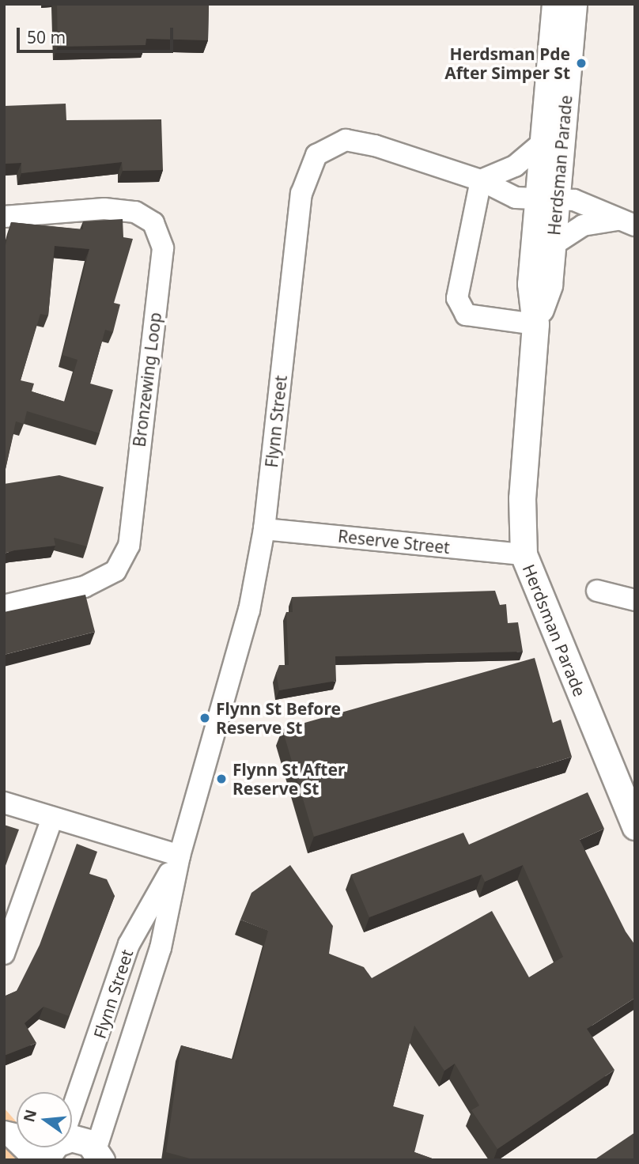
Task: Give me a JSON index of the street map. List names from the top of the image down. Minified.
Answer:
{"streets":{"main road":["Herdsman Parade"],"street":["Bronzewing Loop","Flynn Street","Reserve Street"]},"crossings":[["Herdsman Parade","Flynn Street"],["Herdsman Parade","Reserve Street"],["Flynn Street","Reserve Street"]],"places":["Herdsman Pde After Simper St","Flynn St Before Reserve St","Flynn St After Reserve St"],"scale_bar":"50 m","north":"left"}
